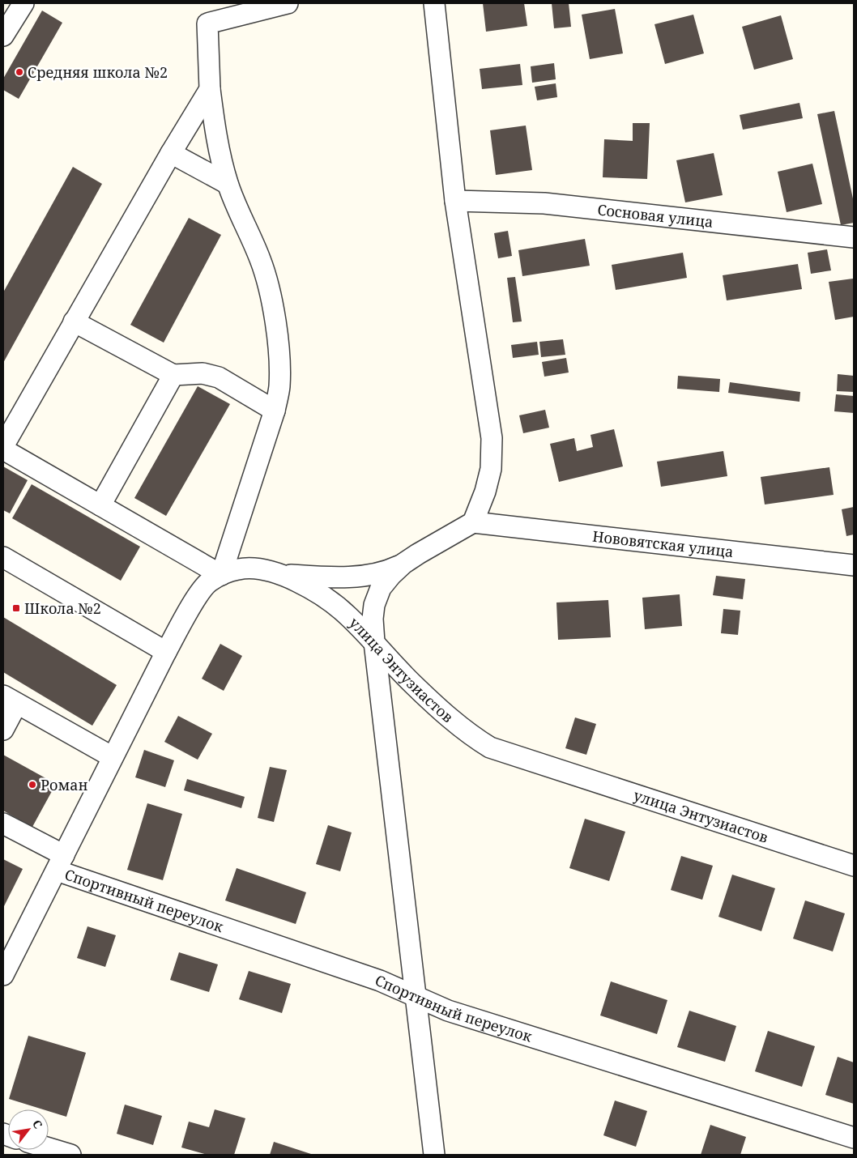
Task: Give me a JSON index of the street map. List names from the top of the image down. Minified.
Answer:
{"streets":{"street":["Сосновая улица","Нововятская улица","улица Энтузиастов","Спортивный переулок"]},"crossings":[["улица Энтузиастов","Спортивный переулок"]],"places":{"other":["Средняя школа №2","Роман"],"transit":["Школа №2"]},"north":"top right"}
